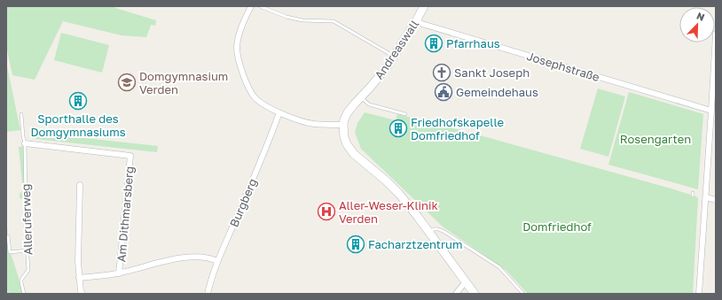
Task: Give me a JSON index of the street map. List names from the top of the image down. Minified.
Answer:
{"streets":{"main road":["Andreaswall"],"street":["Josephstraße","Burgberg","Am Dithmarsberg"],"lane":["Alleruferweg"]},"crossings":[["Andreaswall","Josephstraße"],["Am Dithmarsberg","Alleruferweg"]],"parks":["Rosengarten","Domfriedhof"],"places":{"building":["Pfarrhaus","Sporthalle des Domgymnasiums","Friedhofskapelle Domfriedhof","Facharztzentrum"],"church":["Sankt Joseph"],"school or university":["Domgymnasium Verden"],"public building":["Gemeindehaus"],"hospital":["Aller-Weser-Klinik Verden"]},"north":"top right"}
